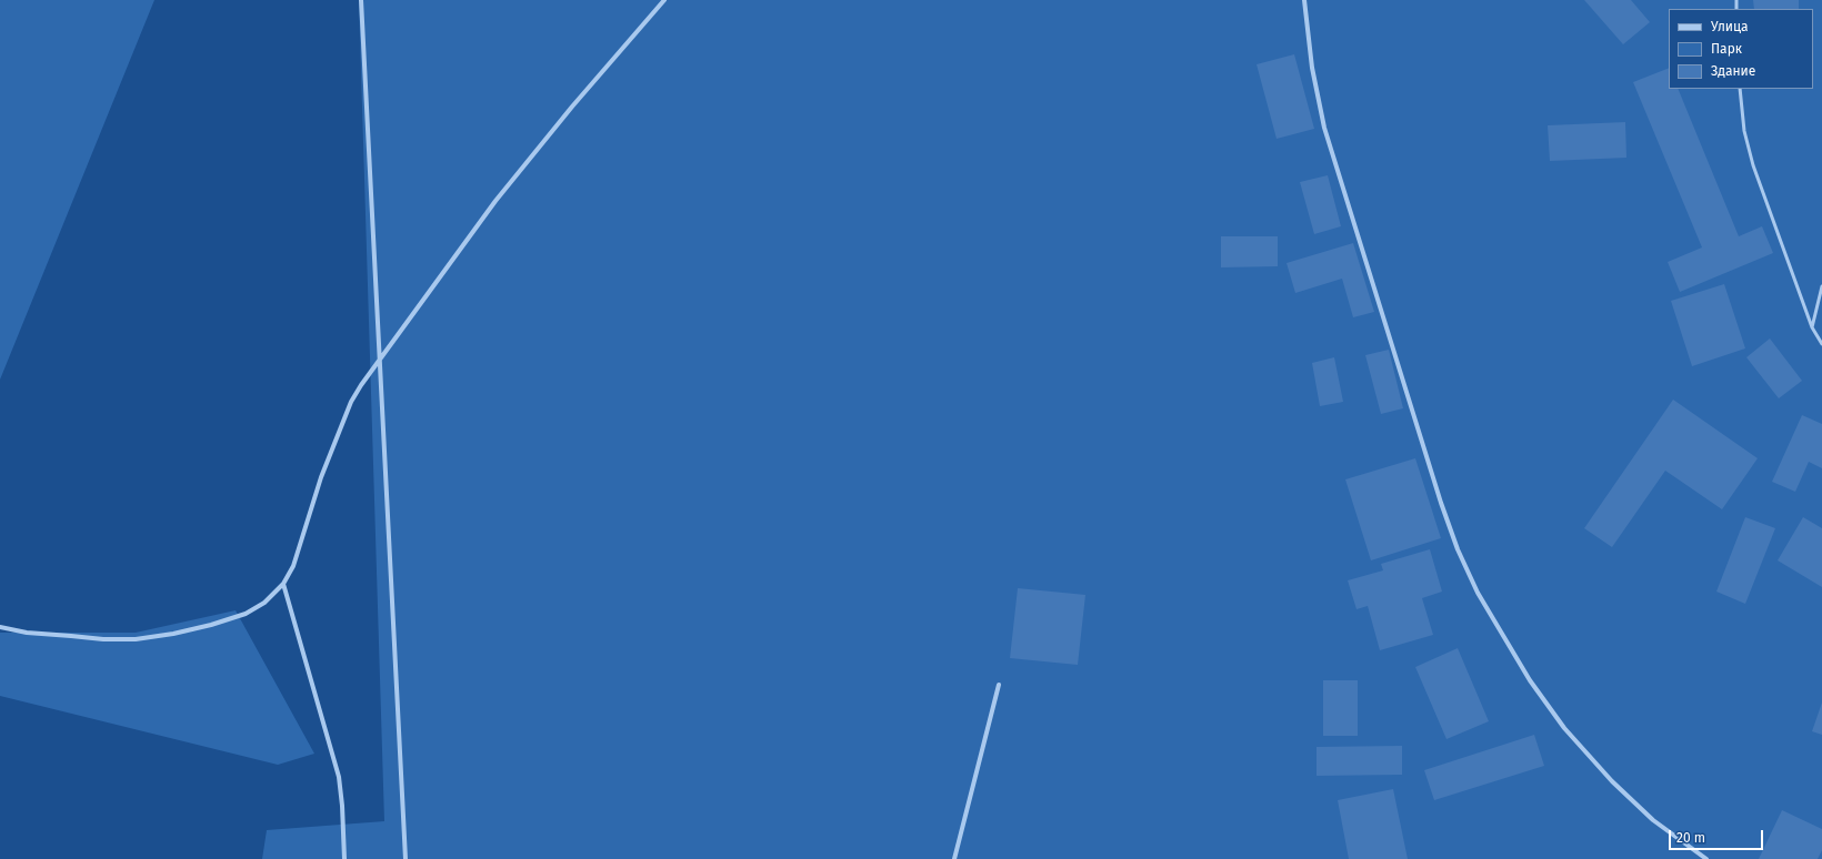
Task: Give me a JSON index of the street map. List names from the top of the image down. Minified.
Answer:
{"legend":["Улица","Парк","Здание"],"scale_bar":"20 m"}
